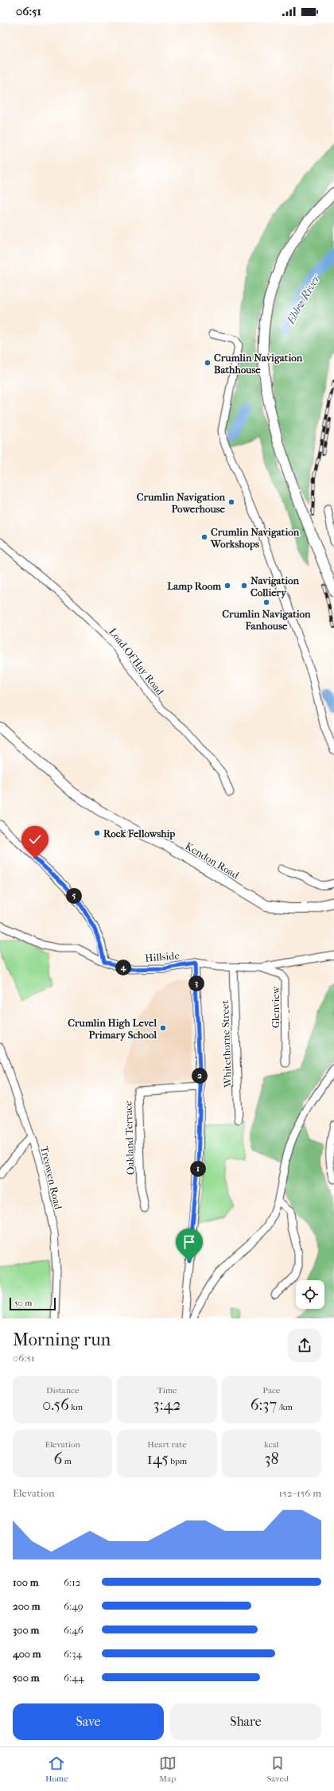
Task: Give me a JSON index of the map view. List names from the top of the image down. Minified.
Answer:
{"streets":{"main road":["Kendon Road"],"street":["Load Of Hay Road","Hillside","Glenview","Whitethorne Street","Oakland Terrace","Treowen Road"]},"crossings":[["Hillside","Glenview"],["Hillside","Whitethorne Street"]],"water":["Ebbw River"],"places":["Crumlin Navigation Bathhouse","Crumlin Navigation Powerhouse","Crumlin Navigation Workshops","Lamp Room","Navigation Colliery","Crumlin Navigation Fanhouse","Rock Fellowship","Crumlin High Level Primary School"],"scale_bar":"50 m","page":{"status":"06:51","pins":["5","4","3","2","1"],"scale":"50 m","heading":["Morning run","06:51"],"stats":[["Distance","0.56 km"],["Time","3:42"],["Pace","6:37 /km"],["Elevation","6 m"],["Heart rate","145 bpm"],["kcal","38"]],"chart":["Elevation","152–156 m"],"list":[{"name":"100 m","note":"6:12"},{"name":"200 m","note":"6:49"},{"name":"300 m","note":"6:46"},{"name":"400 m","note":"6:34"},{"name":"500 m","note":"6:44"}],"buttons":["Save","Share"],"tabs":["Home","Map","Saved"]}}
